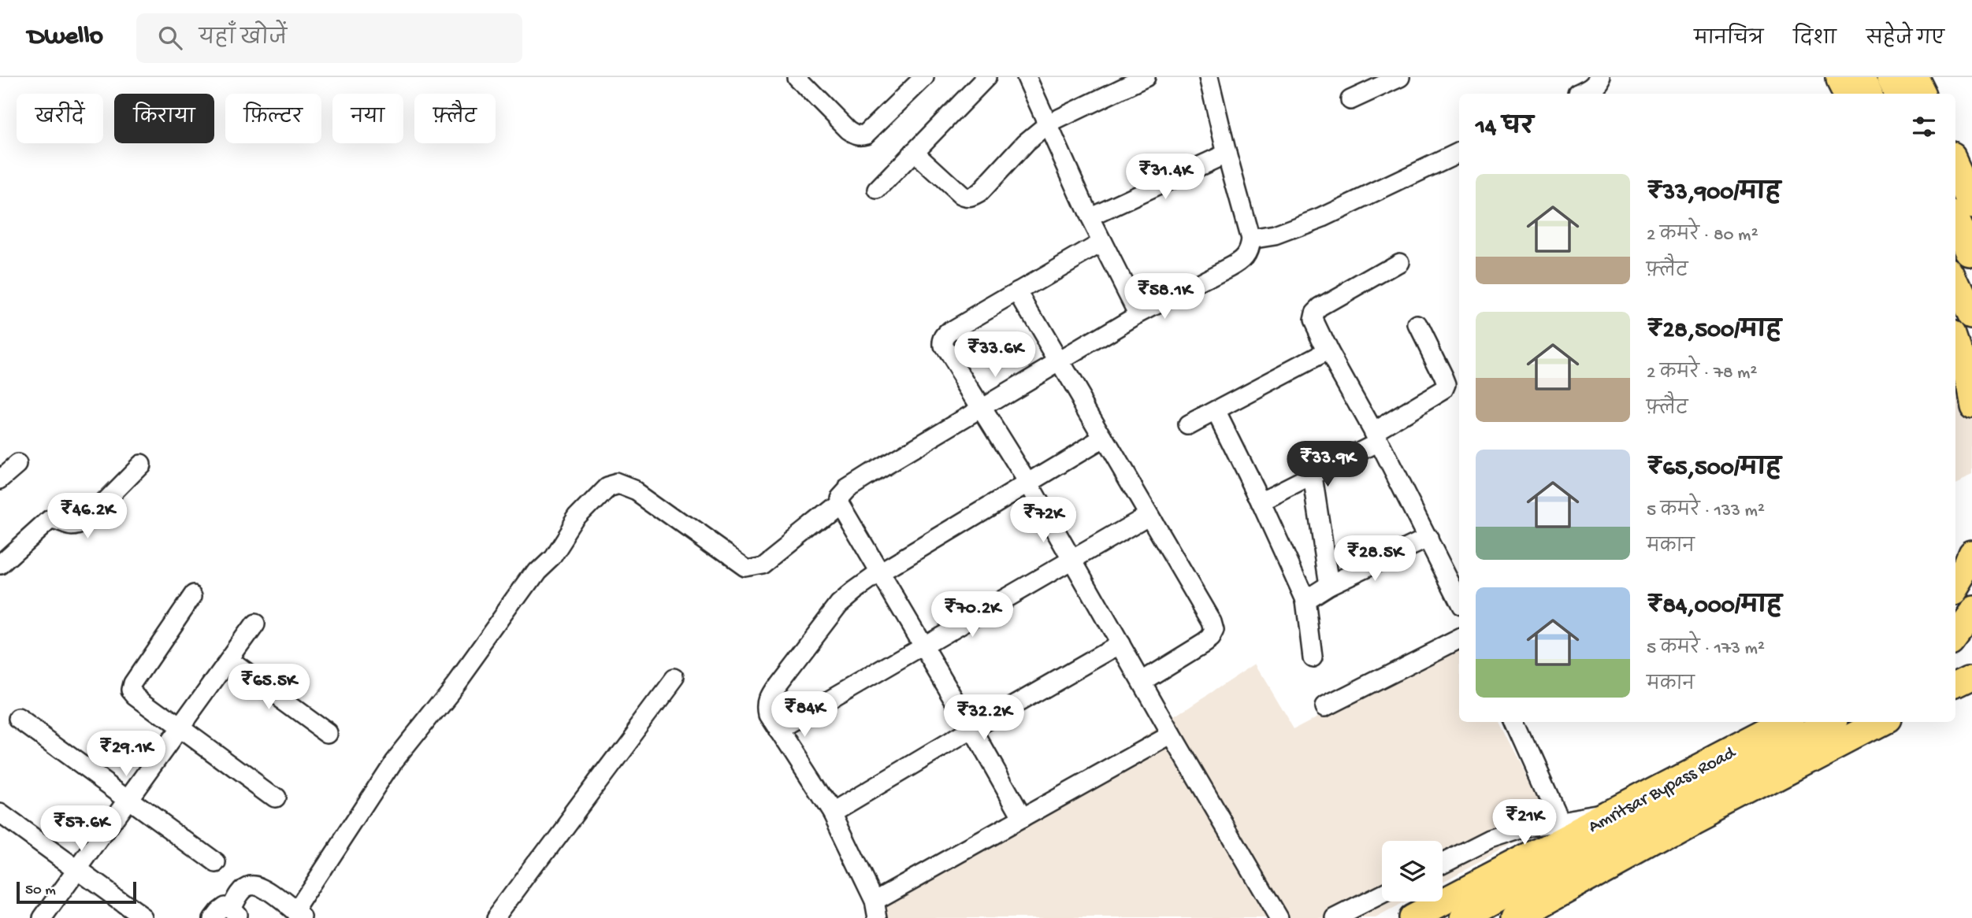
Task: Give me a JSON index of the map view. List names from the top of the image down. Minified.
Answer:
{"streets":{"highway":["Amritsar Bypass Road"]},"scale_bar":"50 m","page":{"header":"Dwello","search":"यहाँ खोजें","nav":["मानचित्र","दिशा","सहेजे गए"],"chip":["खरीदें","किराया","फ़िल्टर","नया","फ़्लैट"],"heading":"14 घर","price":["₹31.4K","₹58.1K","₹33.6K","₹33.9K","₹46.2K","₹72K","₹28.5K","₹70.2K","₹65.5K","₹84K","₹32.2K","₹29.1K","₹21K","₹57.6K"],"list":[{"name":"₹33,900/माह","note":"2 कमरे · 80 m² · फ़्लैट"},{"name":"₹28,500/माह","note":"2 कमरे · 78 m² · फ़्लैट"},{"name":"₹65,500/माह","note":"5 कमरे · 133 m² · मकान"},{"name":"₹84,000/माह","note":"5 कमरे · 173 m² · मकान"}],"scale":"50 m"}}
